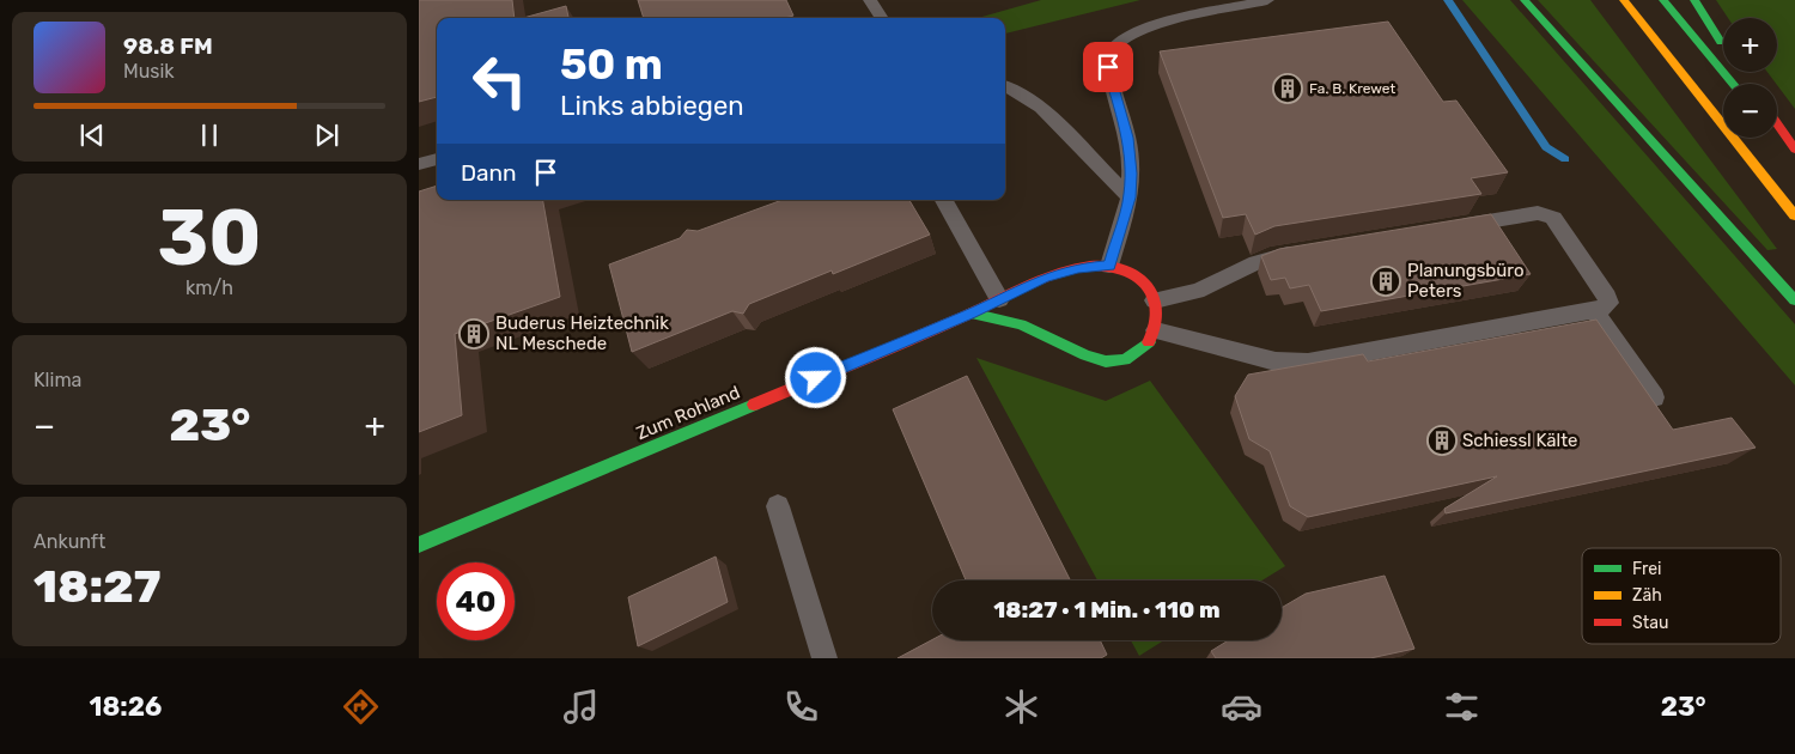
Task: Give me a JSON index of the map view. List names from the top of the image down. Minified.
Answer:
{"streets":{"main road":["Zum Rohland"]},"places":{"building":["Fa. B. Krewet","Planungsbüro Peters","Buderus Heiztechnik NL Meschede","Schiessl Kälte"]},"legend":["Frei","Zäh","Stau"],"page":{"map_buttons":["+","−"],"turn":["50 m","Links abbiegen"],"song":["98.8 FM","Musik"],"then":"Dann","tile":[["30","km/h"],"Klima",["Ankunft","18:27"]],"heat":["−","23°","+"],"limit":"40","trip":"18:27 · 1 Min. · 110 m","tabs":["18:26","23°"]}}
